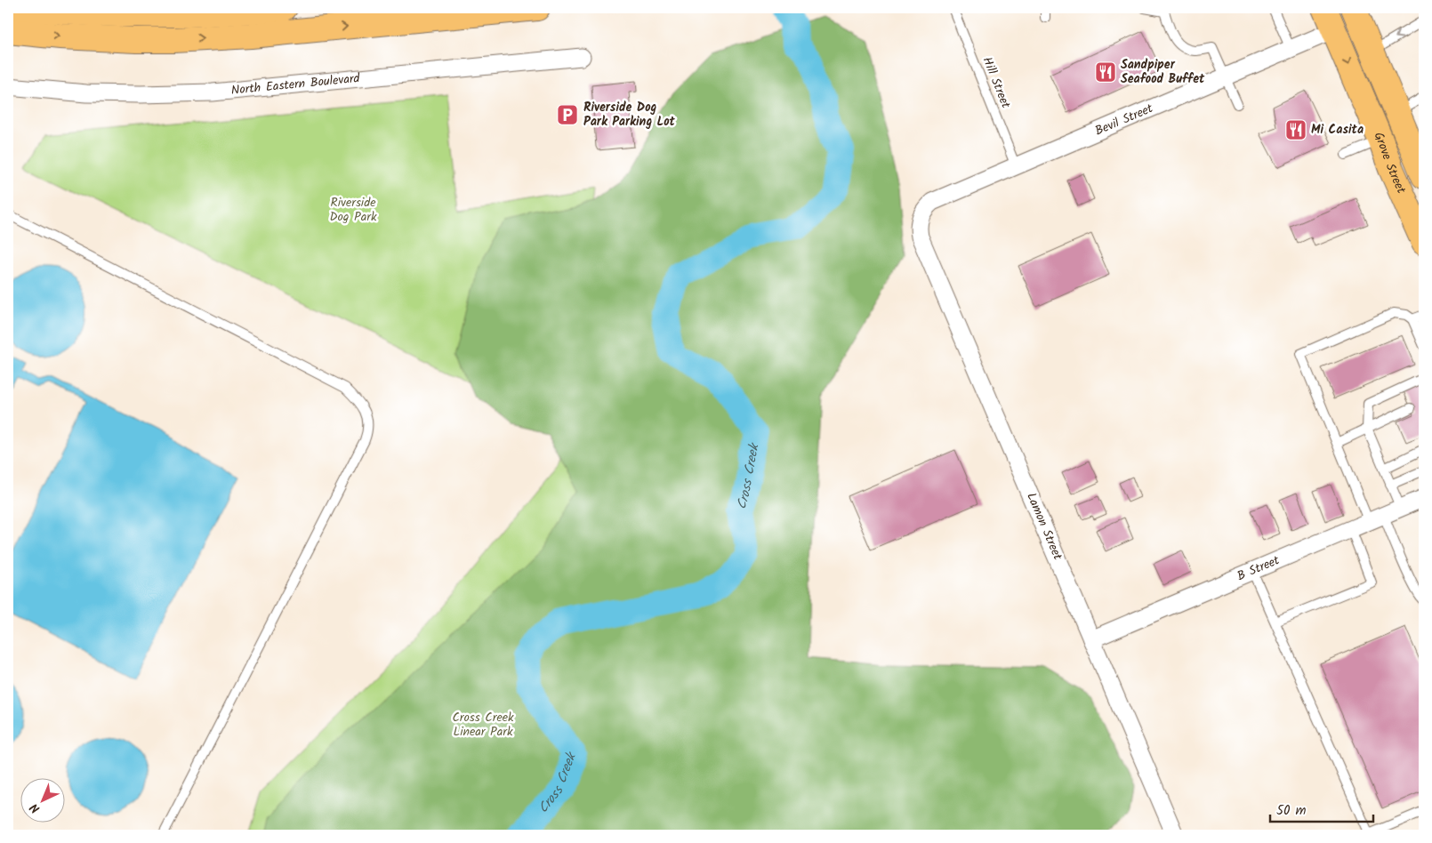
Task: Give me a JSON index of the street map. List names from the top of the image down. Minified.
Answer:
{"streets":{"main road":["Grove Street"],"street":["North Eastern Boulevard","Bevil Street","Lamon Street","B Street"],"lane":["Hill Street"]},"crossings":[["Hill Street","Bevil Street"],["Bevil Street","Grove Street"],["Bevil Street","Lamon Street"],["Lamon Street","B Street"]],"water":["Cross Creek"],"parks":["Riverside Dog Park","Cross Creek Linear Park"],"places":{"restaurant":["Sandpiper Seafood Buffet","Mi Casita"],"parking":["Riverside Dog Park Parking Lot"]},"scale_bar":"50 m","north":"bottom left"}
